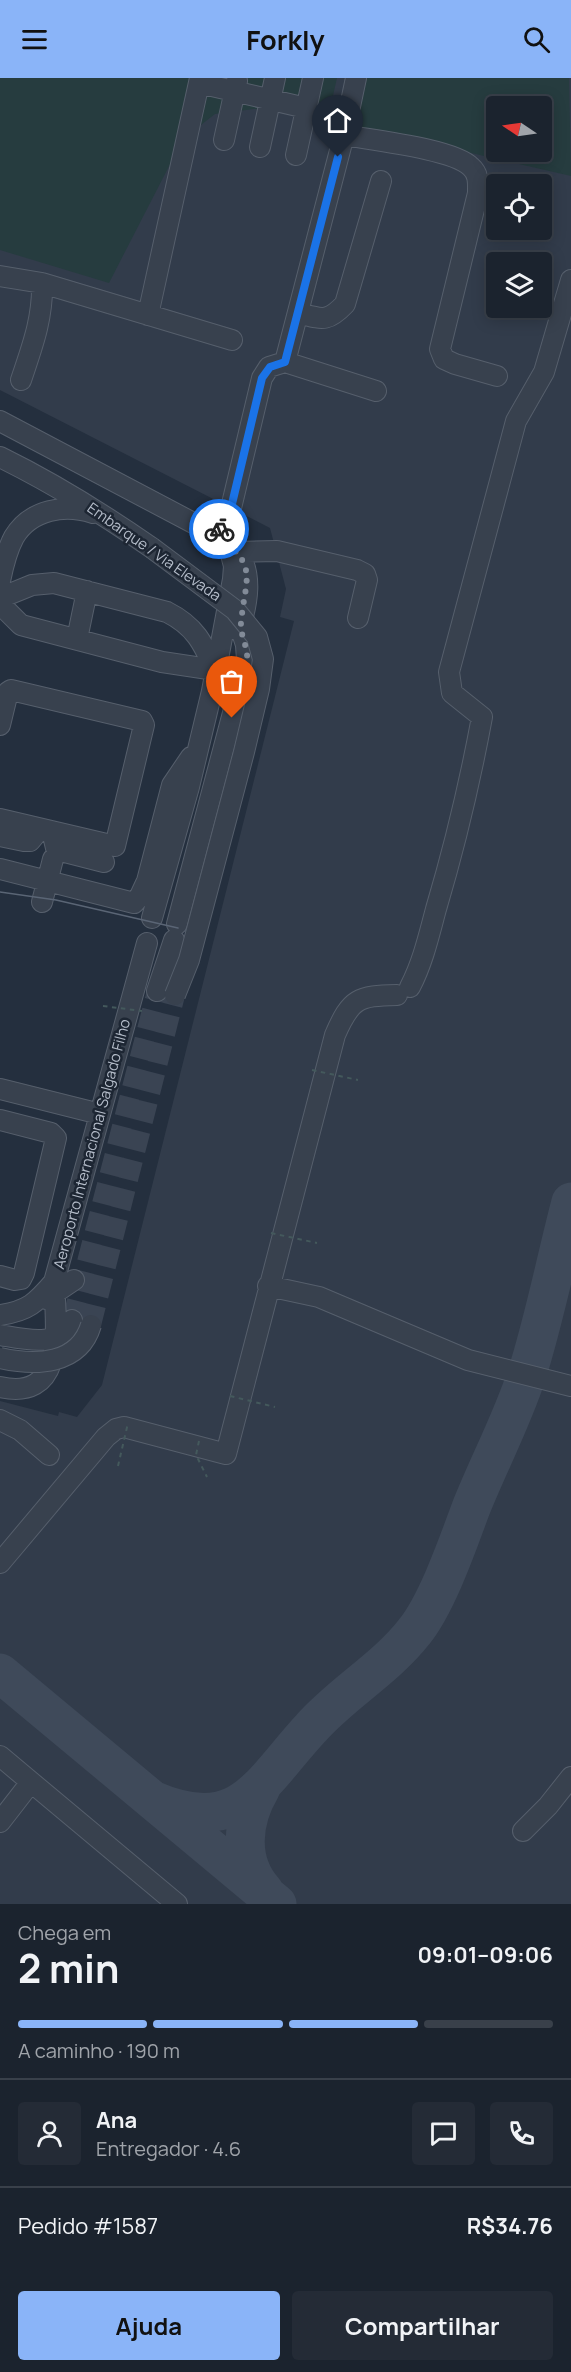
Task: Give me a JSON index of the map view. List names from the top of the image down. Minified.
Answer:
{"streets":{"street":["Embarque / Via Elevada","Aeroporto Internacional Salgado Filho"]},"north":"left","page":{"header":"Forkly","heading":["2 min","Chega em","09:01–09:06"],"panel":["Ana","Entregador · 4.6","Pedido #1587","R$34.76"],"bar":"A caminho · 190 m","buttons":["Ajuda","Compartilhar"]}}
